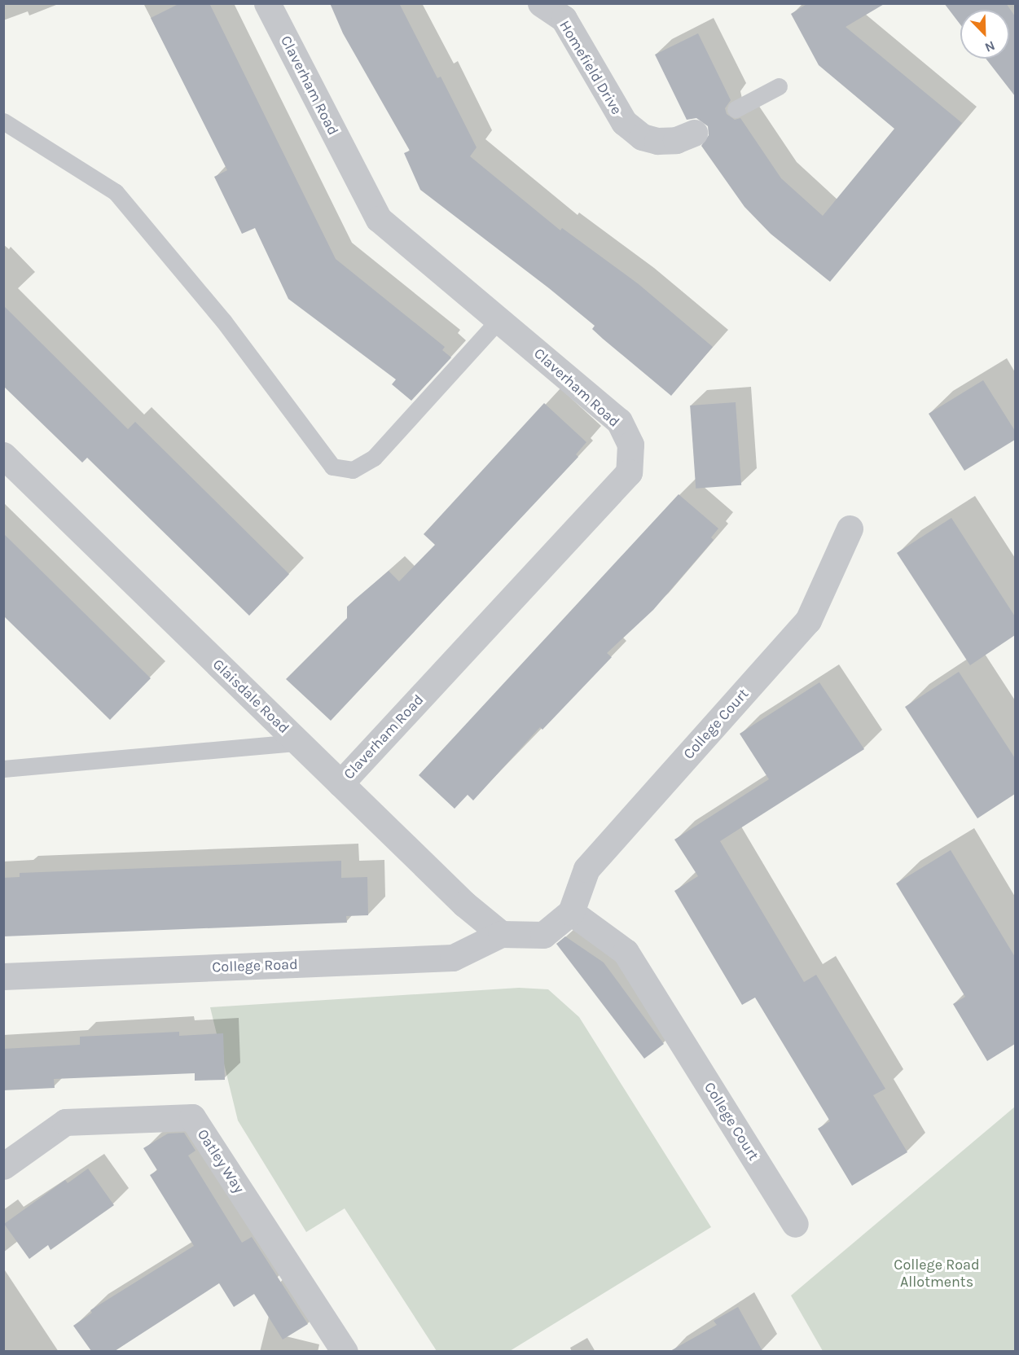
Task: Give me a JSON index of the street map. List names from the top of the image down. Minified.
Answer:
{"streets":{"street":["Homefield Drive","Claverham Road","Glaisdale Road","College Court","College Road","Oatley Way"]},"crossings":[["Claverham Road","Glaisdale Road"],["Glaisdale Road","College Road"]],"parks":["College Road Allotments"],"north":"bottom right"}
